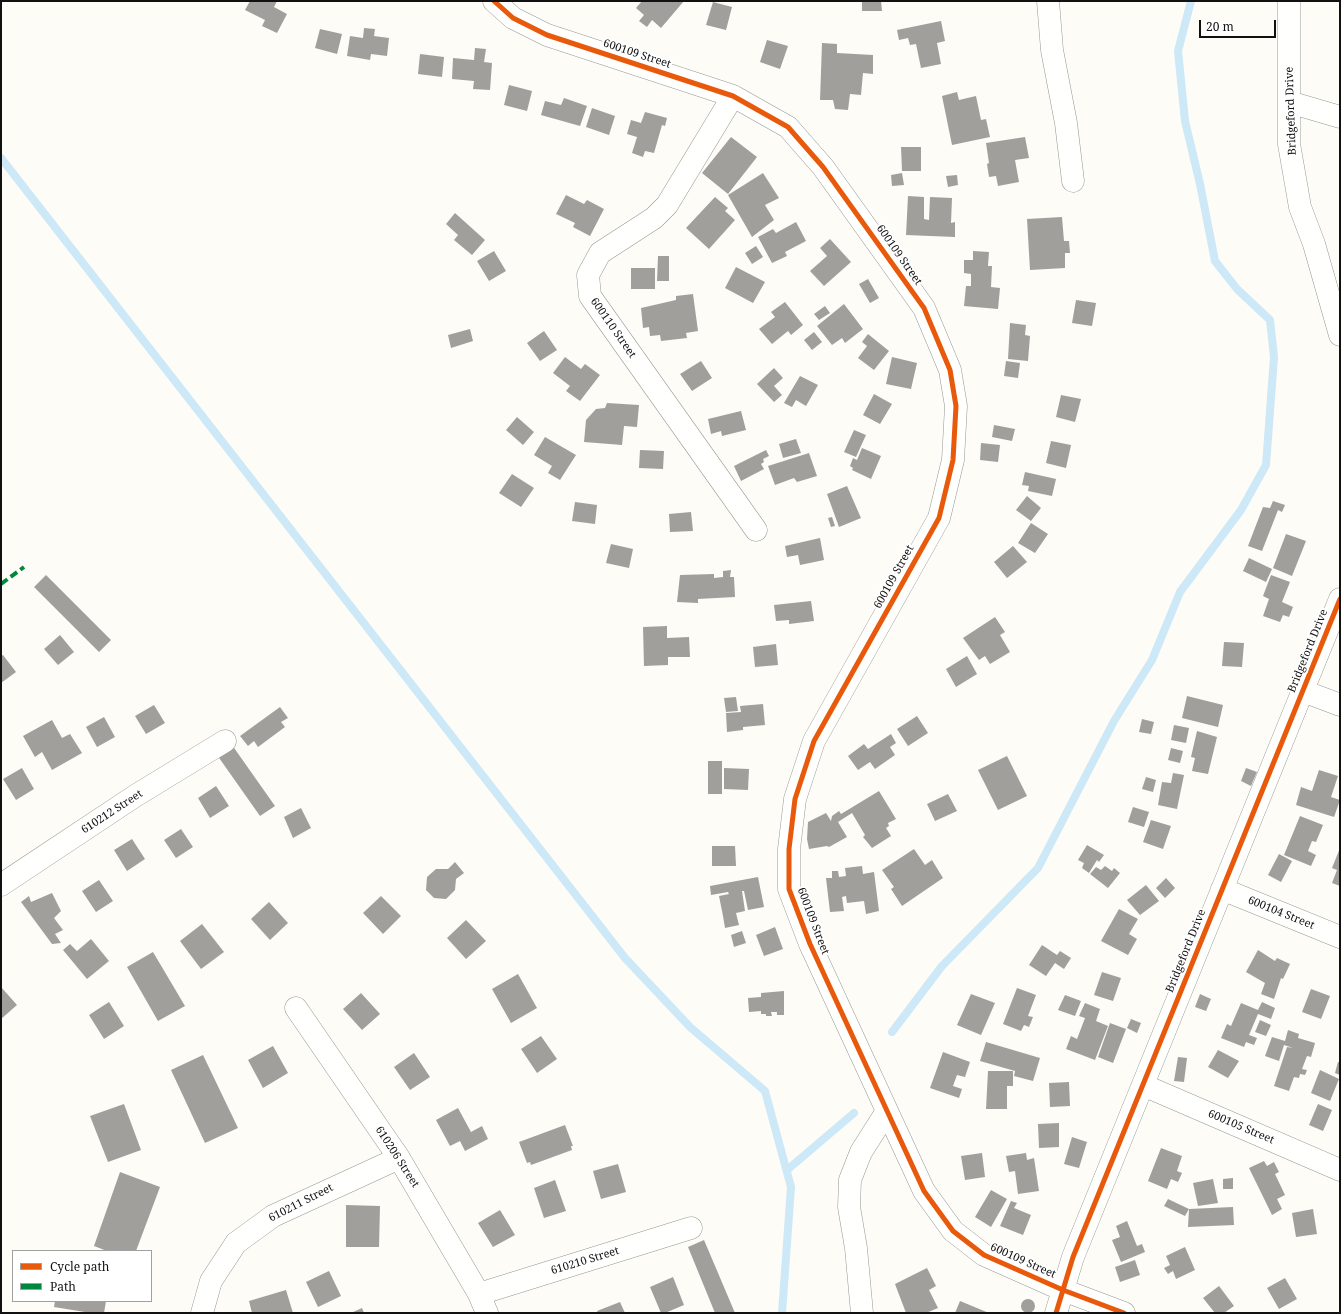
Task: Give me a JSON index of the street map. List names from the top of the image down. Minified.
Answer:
{"streets":{"street":["600109 Street","Bridgeford Drive","600110 Street","610212 Street","600104 Street","600105 Street","610206 Street","610211 Street","610210 Street"]},"crossings":[["600109 Street","Bridgeford Drive"],["600109 Street","600110 Street"],["Bridgeford Drive","600104 Street"],["Bridgeford Drive","600105 Street"],["610206 Street","610211 Street"],["610206 Street","610210 Street"]],"legend":["Cycle path","Path"],"scale_bar":"20 m"}
